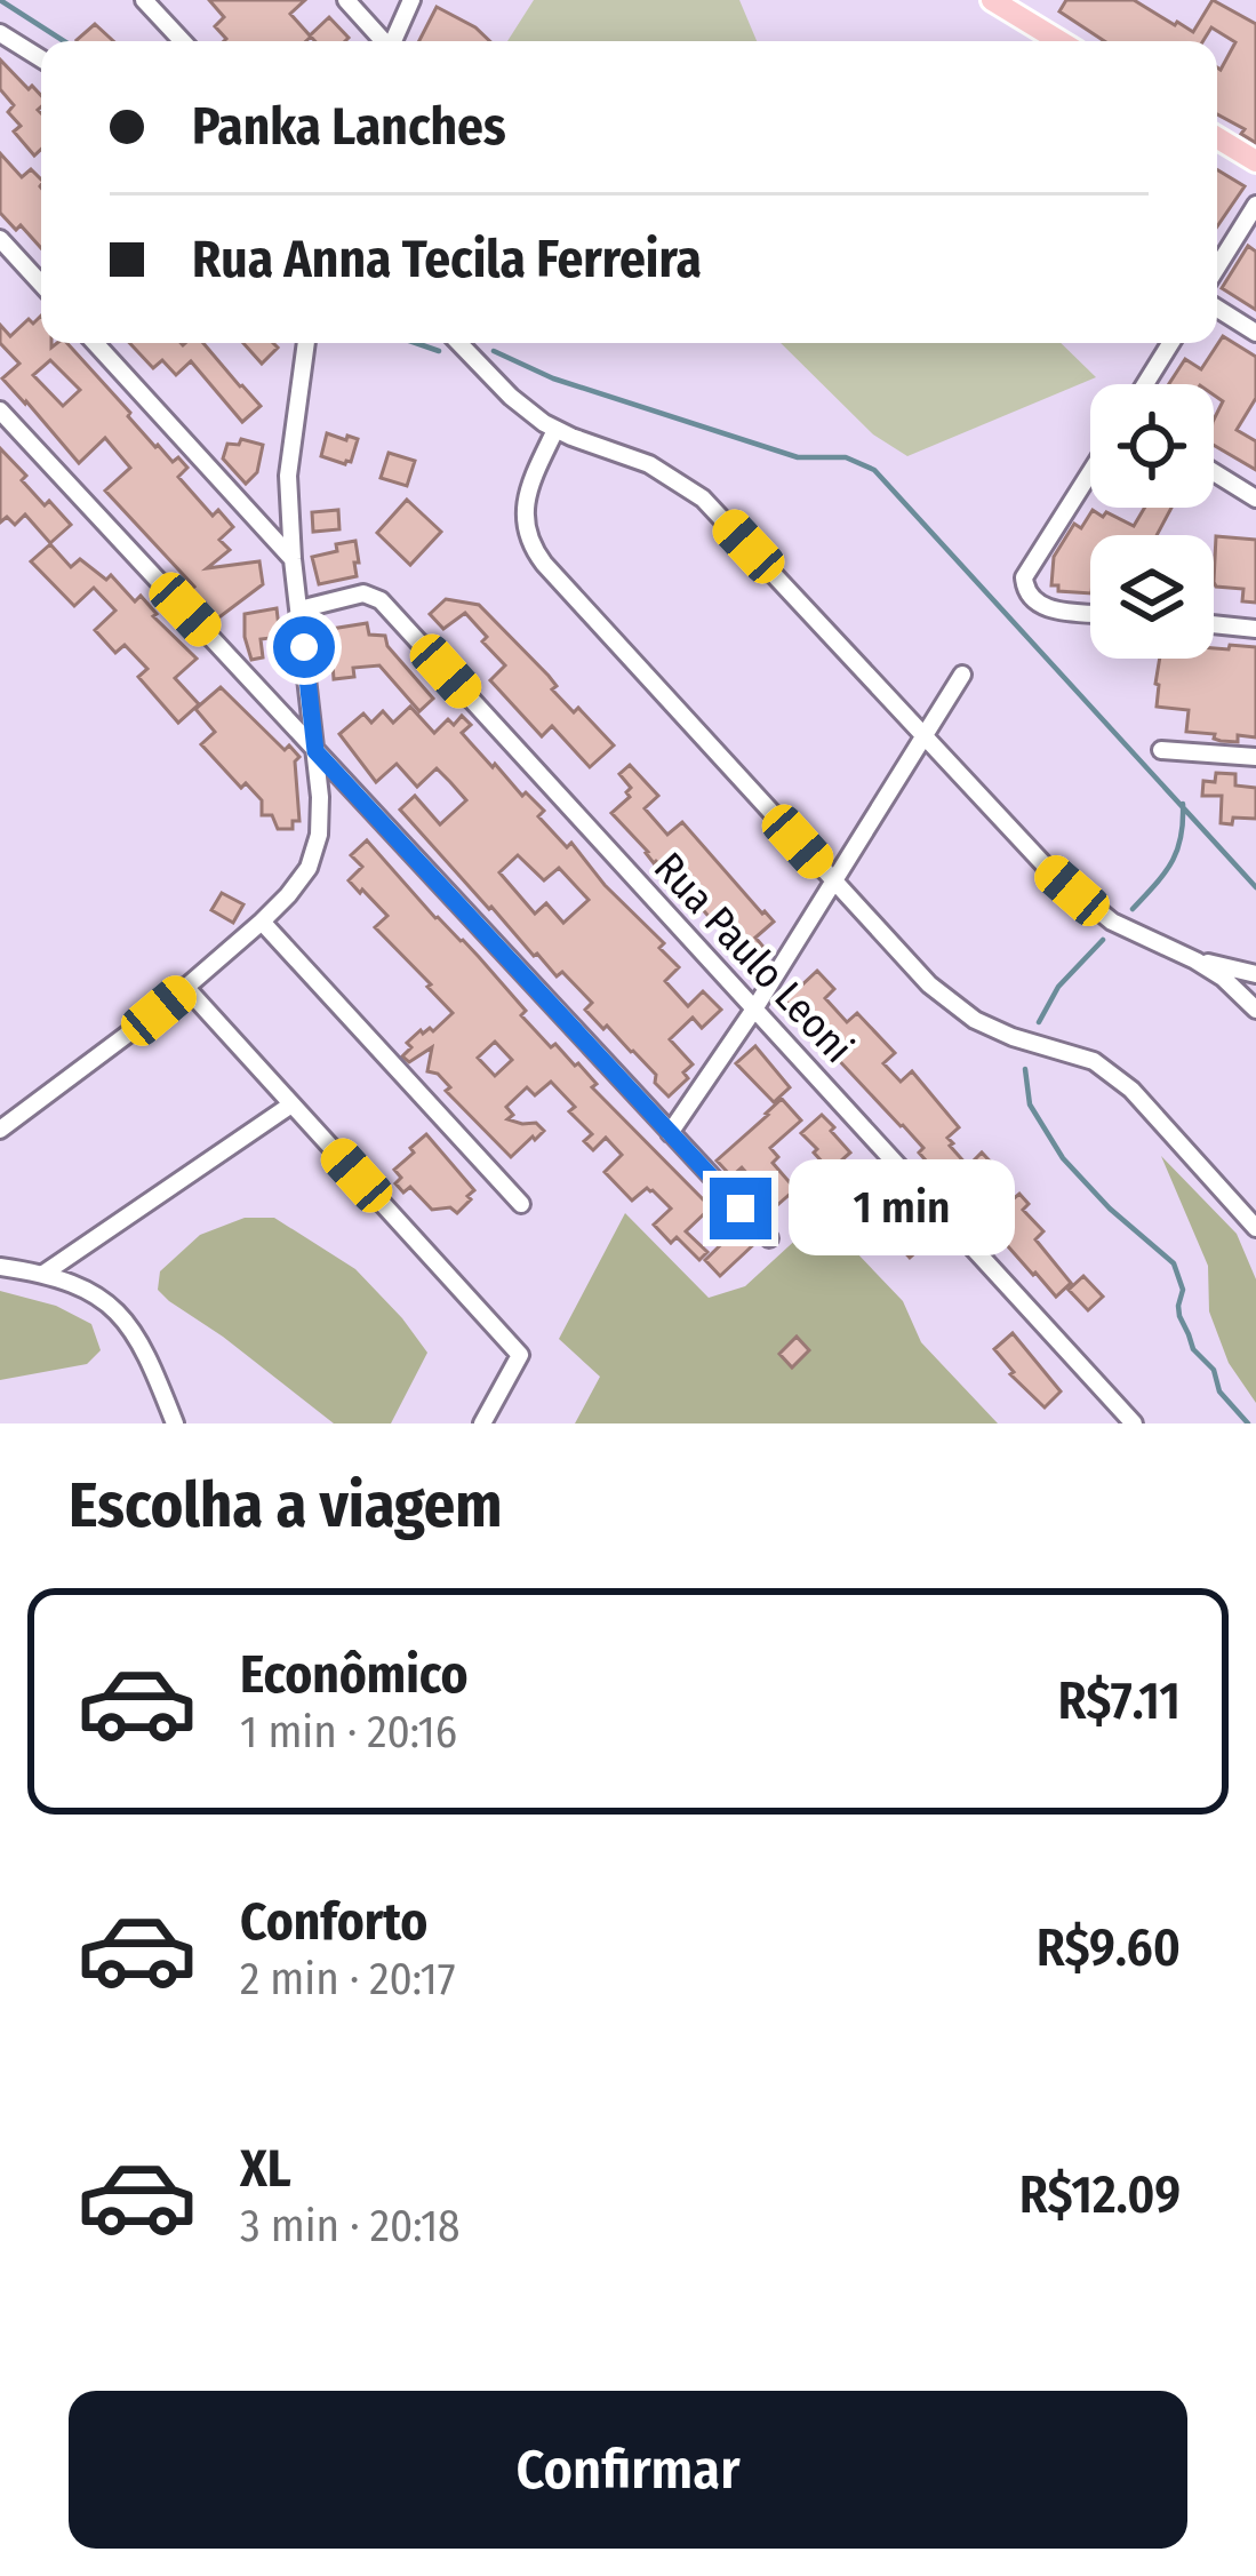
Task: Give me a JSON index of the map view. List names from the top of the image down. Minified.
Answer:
{"streets":{"street":["Rua Paulo Leoni"]},"page":{"banner":["Panka Lanches","Rua Anna Tecila Ferreira"],"bubble":"1 min","heading":"Escolha a viagem","list":[{"name":"Econômico","note":"1 min · 20:16","value":"R$7.11"},{"name":"Conforto","note":"2 min · 20:17","value":"R$9.60"},{"name":"XL","note":"3 min · 20:18","value":"R$12.09"}],"buttons":"Confirmar"}}
